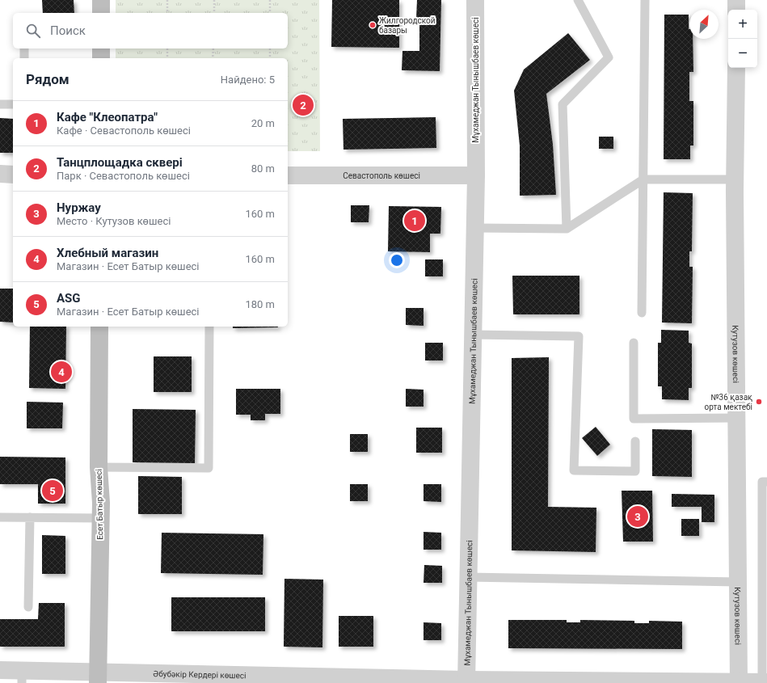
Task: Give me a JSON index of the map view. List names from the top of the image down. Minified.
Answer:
{"streets":{"street":["Мұхамеджан Тынышбаев көшесі","Севастополь көшесі","Кутузов көшесі","Есет Батыр көшесі","Әбубәкір Кердері көшесі"]},"crossings":[["Мұхамеджан Тынышбаев көшесі","Севастополь көшесі"],["Мұхамеджан Тынышбаев көшесі","Әбубәкір Кердері көшесі"],["Кутузов көшесі","Әбубәкір Кердері көшесі"],["Есет Батыр көшесі","Әбубәкір Кердері көшесі"]],"places":["Жилгородской базары","№36 қазақ орта мектебі"],"north":"top right","page":{"map_buttons":["+","−"],"search":"Поиск","heading":["Рядом","Найдено: 5"],"pins":["2","1","4","5","3"],"list":[{"mark":"1","name":"Кафе \"Клеопатра\"","note":"Кафе · Севастополь көшесі","value":"20 m"},{"mark":"2","name":"Танцплощадка сквері","note":"Парк · Севастополь көшесі","value":"80 m"},{"mark":"3","name":"Нуржау","note":"Место · Кутузов көшесі","value":"160 m"},{"mark":"4","name":"Хлебный магазин","note":"Магазин · Есет Батыр көшесі","value":"160 m"},{"mark":"5","name":"ASG","note":"Магазин · Есет Батыр көшесі","value":"180 m"}]}}
